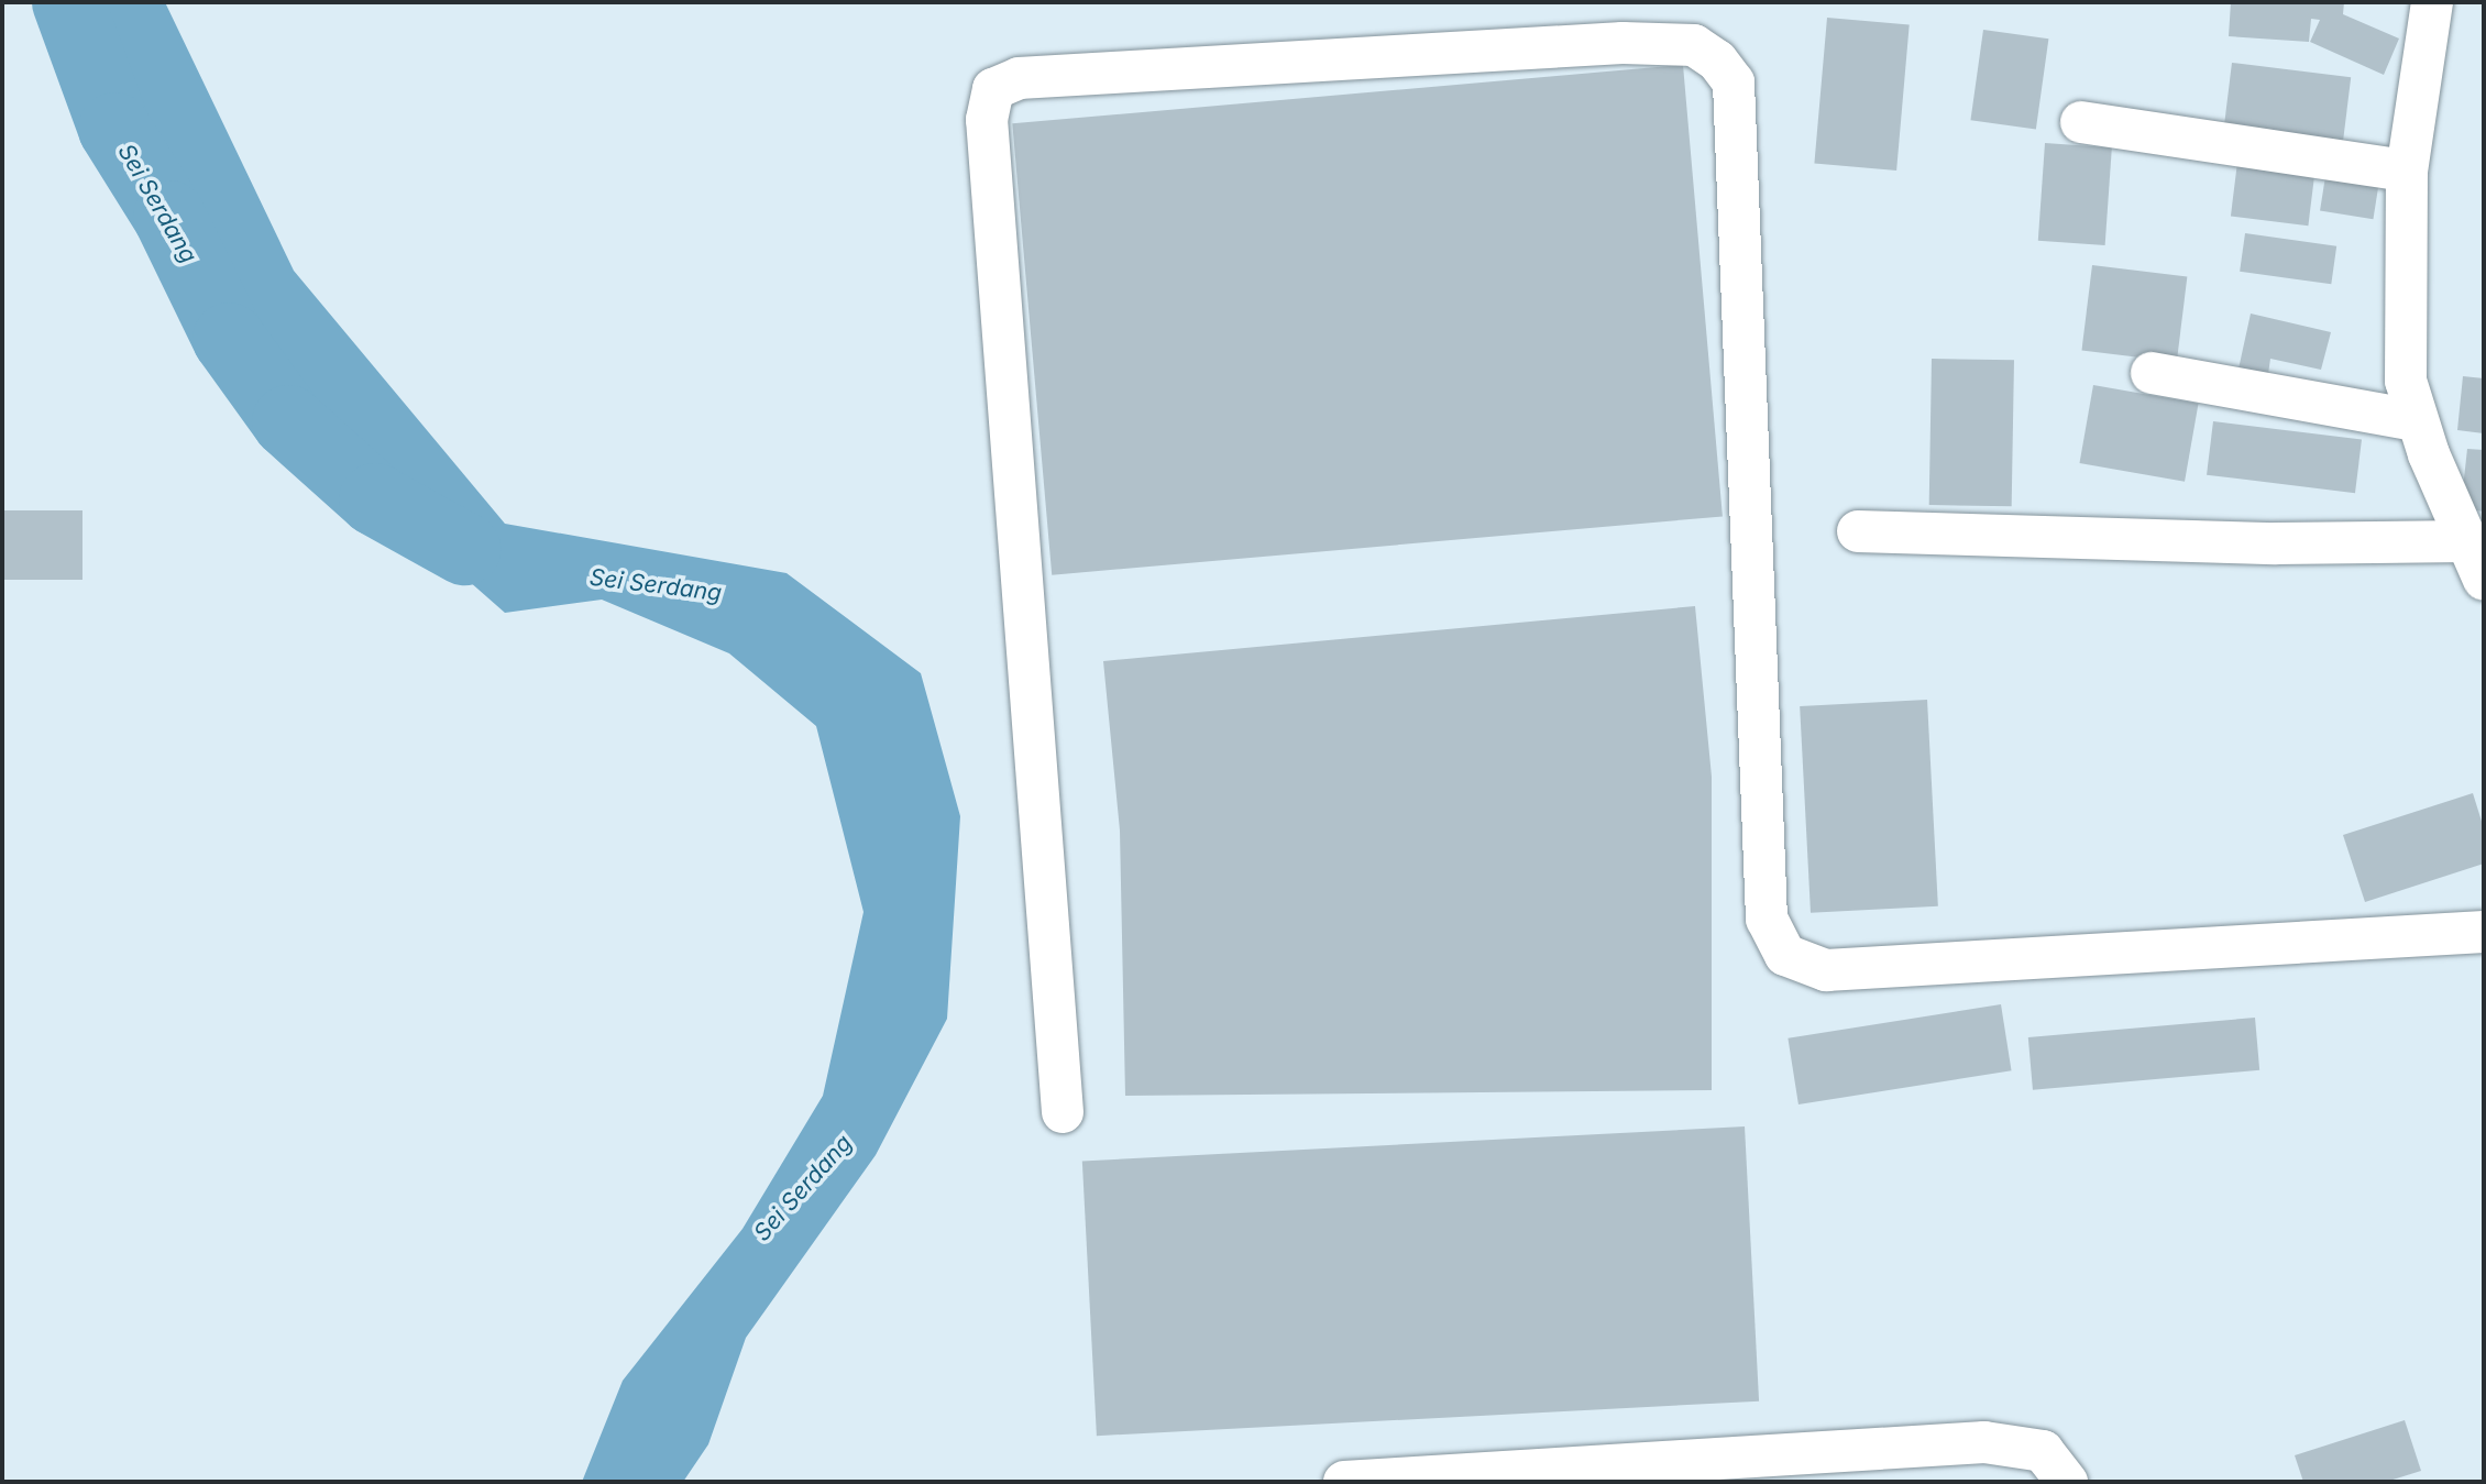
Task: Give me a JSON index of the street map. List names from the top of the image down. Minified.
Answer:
{"water":["Sei Serdang"]}
